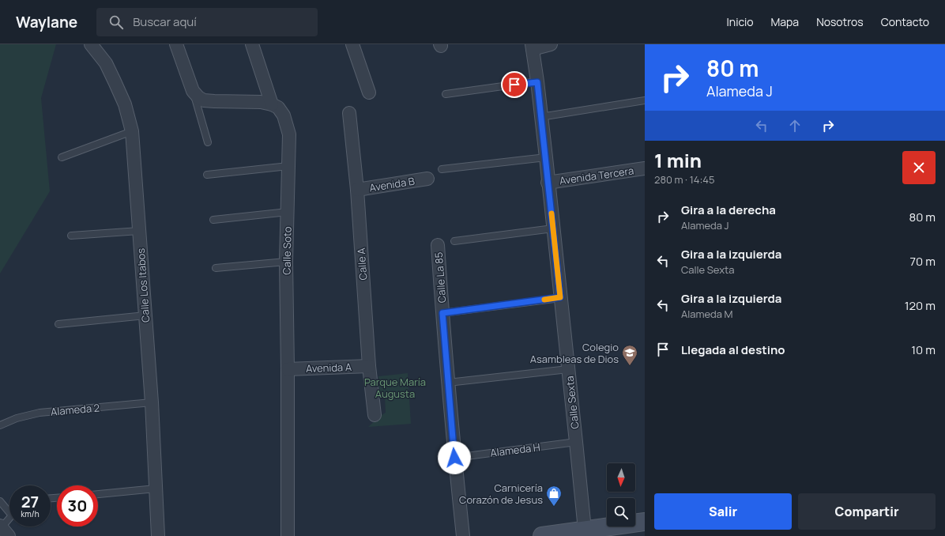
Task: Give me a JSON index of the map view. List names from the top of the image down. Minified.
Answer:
{"streets":{"street":["Avenida Tercera","Avenida B","Calle Soto","Calle A","Calle La 85","Calle Los Itabos","Avenida A","Calle Sexta"],"lane":["Alameda 2","Alameda H"]},"crossings":[["Avenida Tercera","Calle Sexta"],["Avenida B","Calle A"],["Calle Soto","Avenida A"],["Calle A","Avenida A"],["Calle La 85","Alameda H"],["Calle Los Itabos","Alameda 2"],["Calle Sexta","Alameda H"]],"parks":["Parque María Augusta"],"places":{"school or university":["Colegio Asambleas de Dios"],"shop":["Carnicería Corazón de Jesus"]},"north":"bottom","page":{"header":"Waylane","search":"Buscar aquí","nav":["Inicio","Mapa","Nosotros","Contacto"],"turn":["80 m","Alameda J"],"heading":["1 min","280 m · 14:45"],"list":[{"name":"Gira a la derecha","note":"Alameda J","value":"80 m"},{"name":"Gira a la izquierda","note":"Calle Sexta","value":"70 m"},{"name":"Gira a la izquierda","note":"Alameda M","value":"120 m"},{"name":"Llegada al destino","value":"10 m"}],"speed":"27 km/h","limit":"30","buttons":["Salir","Compartir"]}}
